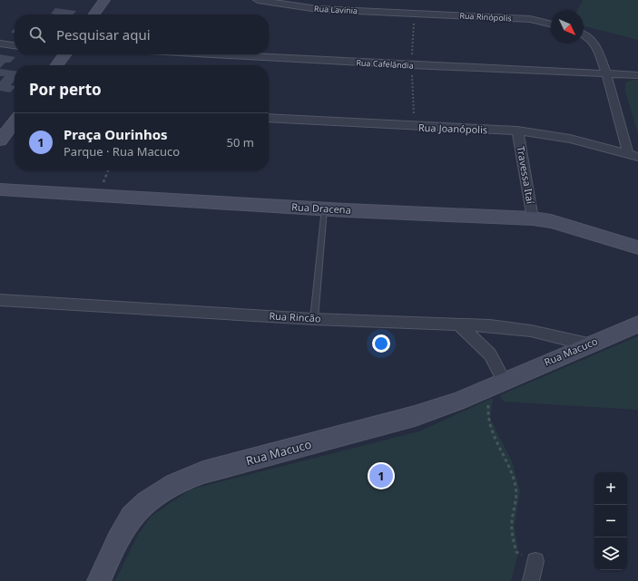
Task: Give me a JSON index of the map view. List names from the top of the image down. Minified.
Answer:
{"streets":{"street":["Rua Lavinia","Rua Rinópolis","Rua Cafelândia","Rua Joanópolis","Travessa Itaí","Rua Dracena","Rua Rincão","Rua Macuco"]},"crossings":[["Rua Lavinia","Rua Rinópolis"],["Rua Joanópolis","Travessa Itaí"],["Travessa Itaí","Rua Dracena"],["Rua Rincão","Rua Macuco"]],"north":"bottom right","page":{"search":"Pesquisar aqui","heading":"Por perto","list":[{"mark":"1","name":"Praça Ourinhos","note":"Parque · Rua Macuco","value":"50 m"}],"pins":"1","map_buttons":["+","−"]}}
